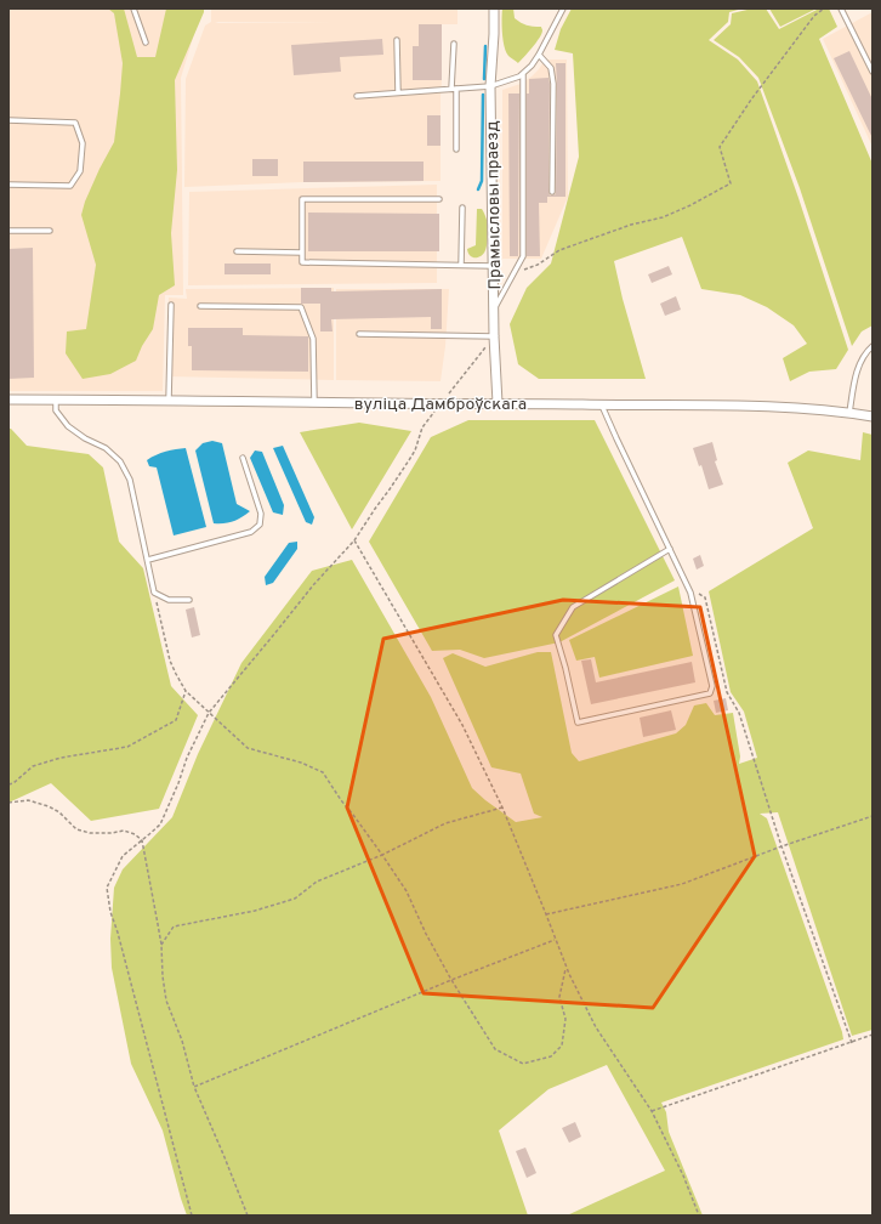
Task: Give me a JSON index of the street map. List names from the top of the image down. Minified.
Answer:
{"streets":{"street":["Прамысловы праезд","вуліца Дамброўскага"]},"crossings":[["Прамысловы праезд","вуліца Дамброўскага"]]}
